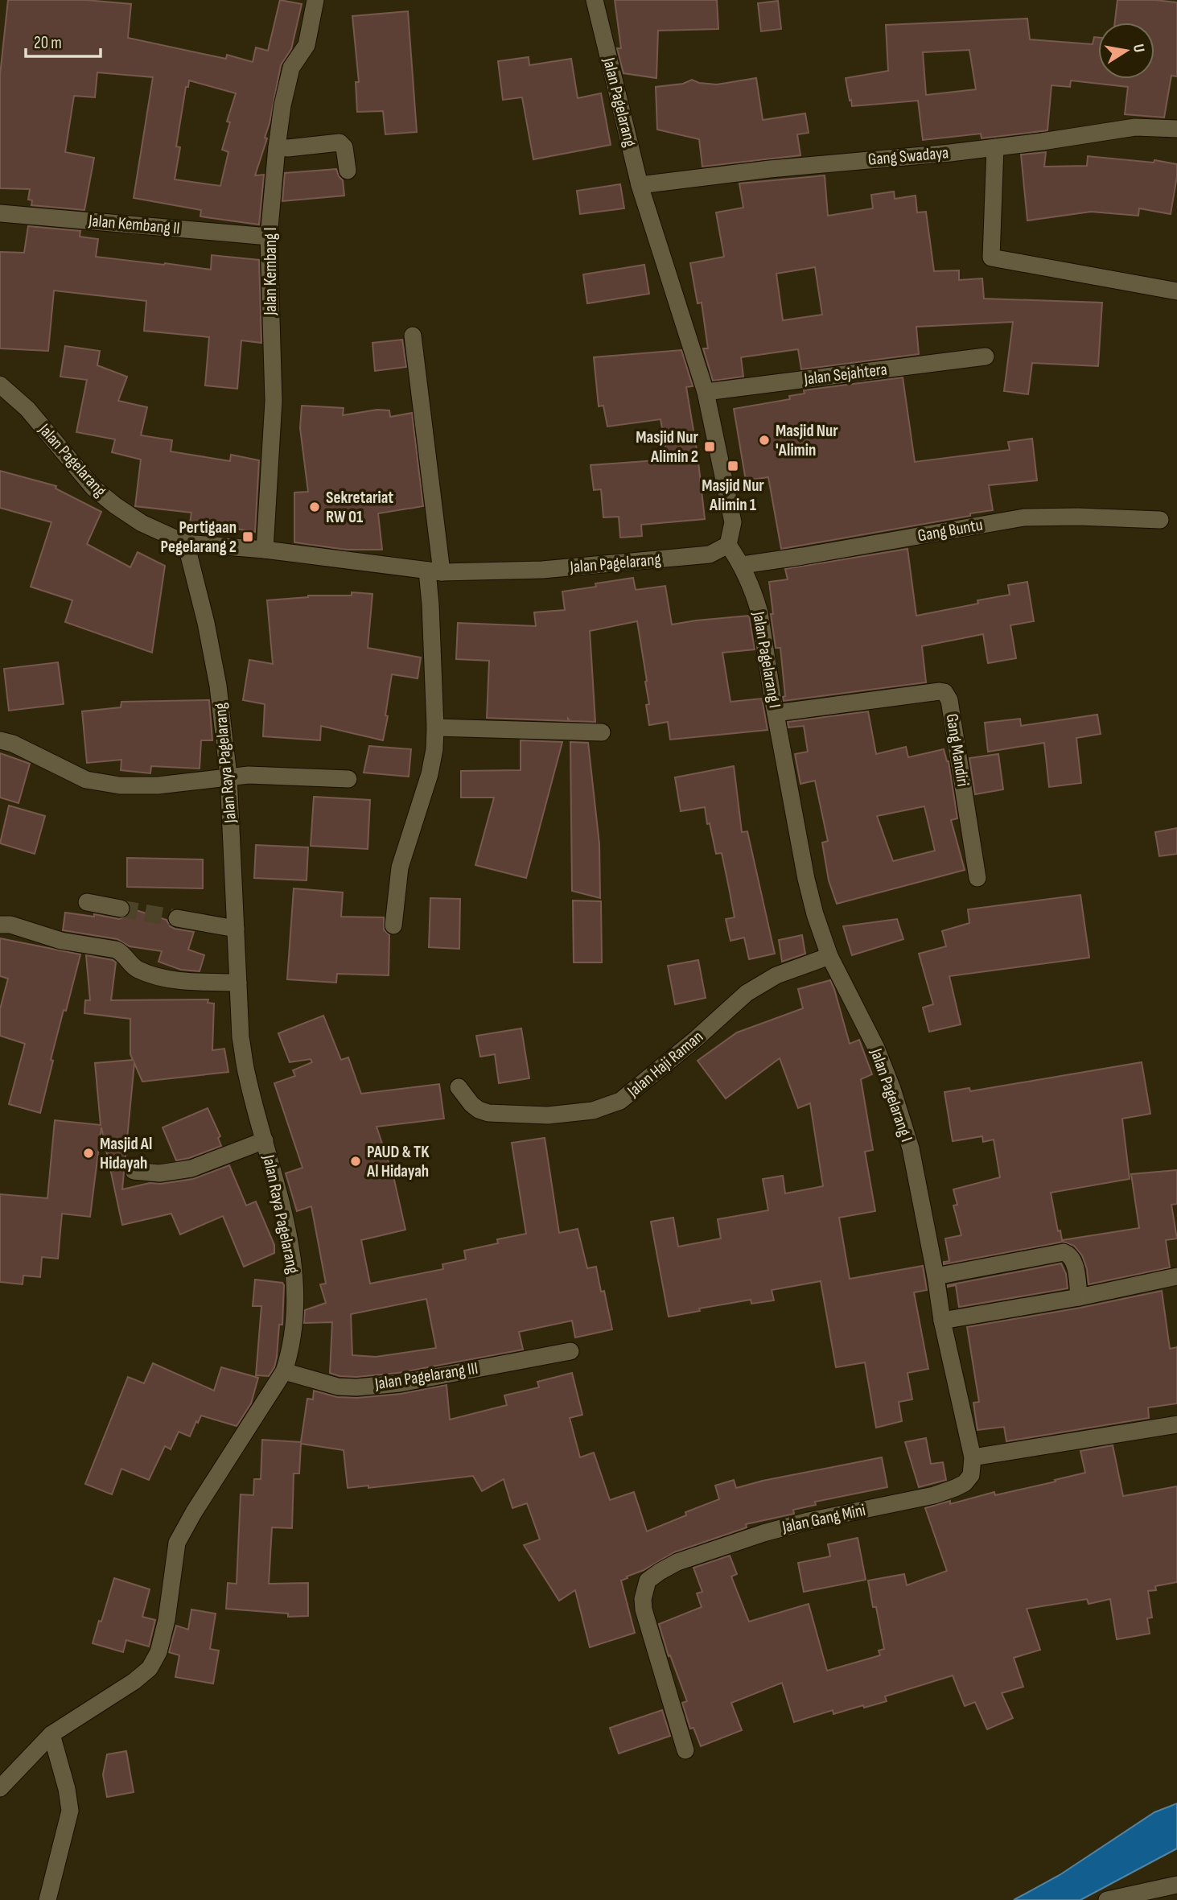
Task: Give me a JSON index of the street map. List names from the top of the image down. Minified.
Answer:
{"streets":{"street":["Jalan Pagelarang","Gang Swadaya","Jalan Kembang II","Jalan Kembang I","Jalan Sejahtera","Gang Buntu","Jalan Pagelarang I","Gang Mandiri","Jalan Raya Pagelarang","Jalan Haji Raman","Jalan Pagelarang III","Jalan Gang Mini"]},"crossings":[["Jalan Pagelarang","Gang Swadaya"],["Jalan Pagelarang","Jalan Kembang I"],["Jalan Pagelarang","Jalan Sejahtera"],["Jalan Pagelarang","Jalan Pagelarang I"],["Jalan Pagelarang","Jalan Raya Pagelarang"],["Jalan Kembang II","Jalan Kembang I"],["Gang Buntu","Jalan Pagelarang I"],["Jalan Pagelarang I","Gang Mandiri"],["Jalan Pagelarang I","Jalan Haji Raman"],["Jalan Pagelarang I","Jalan Gang Mini"],["Jalan Raya Pagelarang","Jalan Pagelarang III"]],"places":{"other":["Masjid Nur 'Alimin","Sekretariat RW 01","Masjid Al Hidayah","PAUD & TK Al Hidayah"],"transit":["Masjid Nur Alimin 2","Masjid Nur Alimin 1","Pertigaan Pegelarang 2"]},"scale_bar":"20 m","north":"right"}
